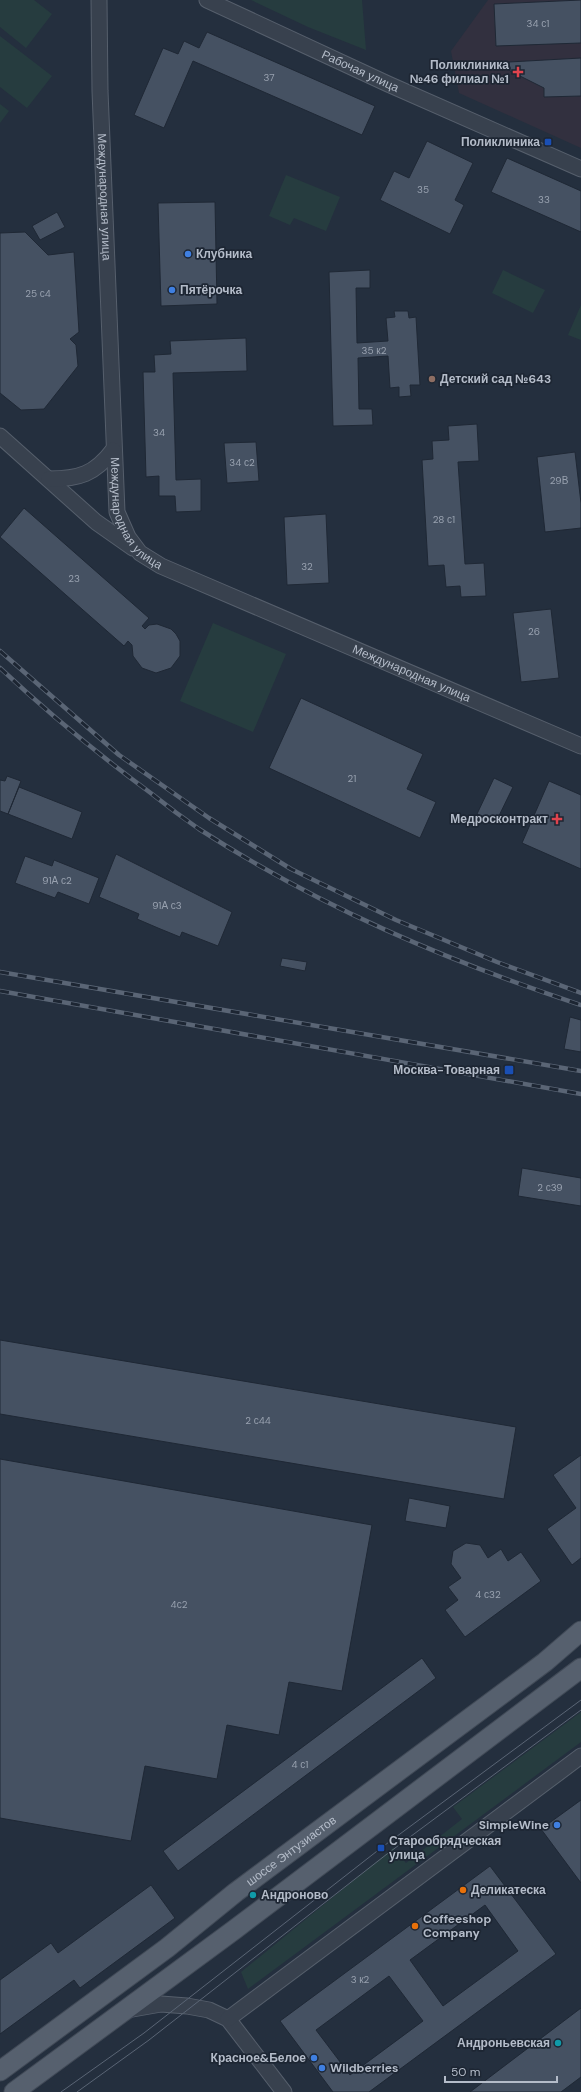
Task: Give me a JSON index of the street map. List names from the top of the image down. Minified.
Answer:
{"streets":{"main road":["шоссе Энтузиастов"],"street":["Рабочая улица","Международная улица"]},"places":{"health":["Поликлиника №46 филиал №1","Медросконтракт"],"transit":["Поликлиника","Москва-Товарная","Старообрядческая улица"],"other":["Клубника","Пятёрочка","Детский сад №643","SimpleWine","Деликатеска","Андроново","Coffeeshop Company","Андроньевская","Красное&Белое","Wildberries"]},"house_numbers":["34 с1","37","35","33","25 с4","35 к2","34","34 с2","29В","28 с1","32","23","26","21","91А с2","91А с3","2 с39","2 с44","4 с32","4с2","4 с1","3 к2"],"scale_bar":"50 m"}
